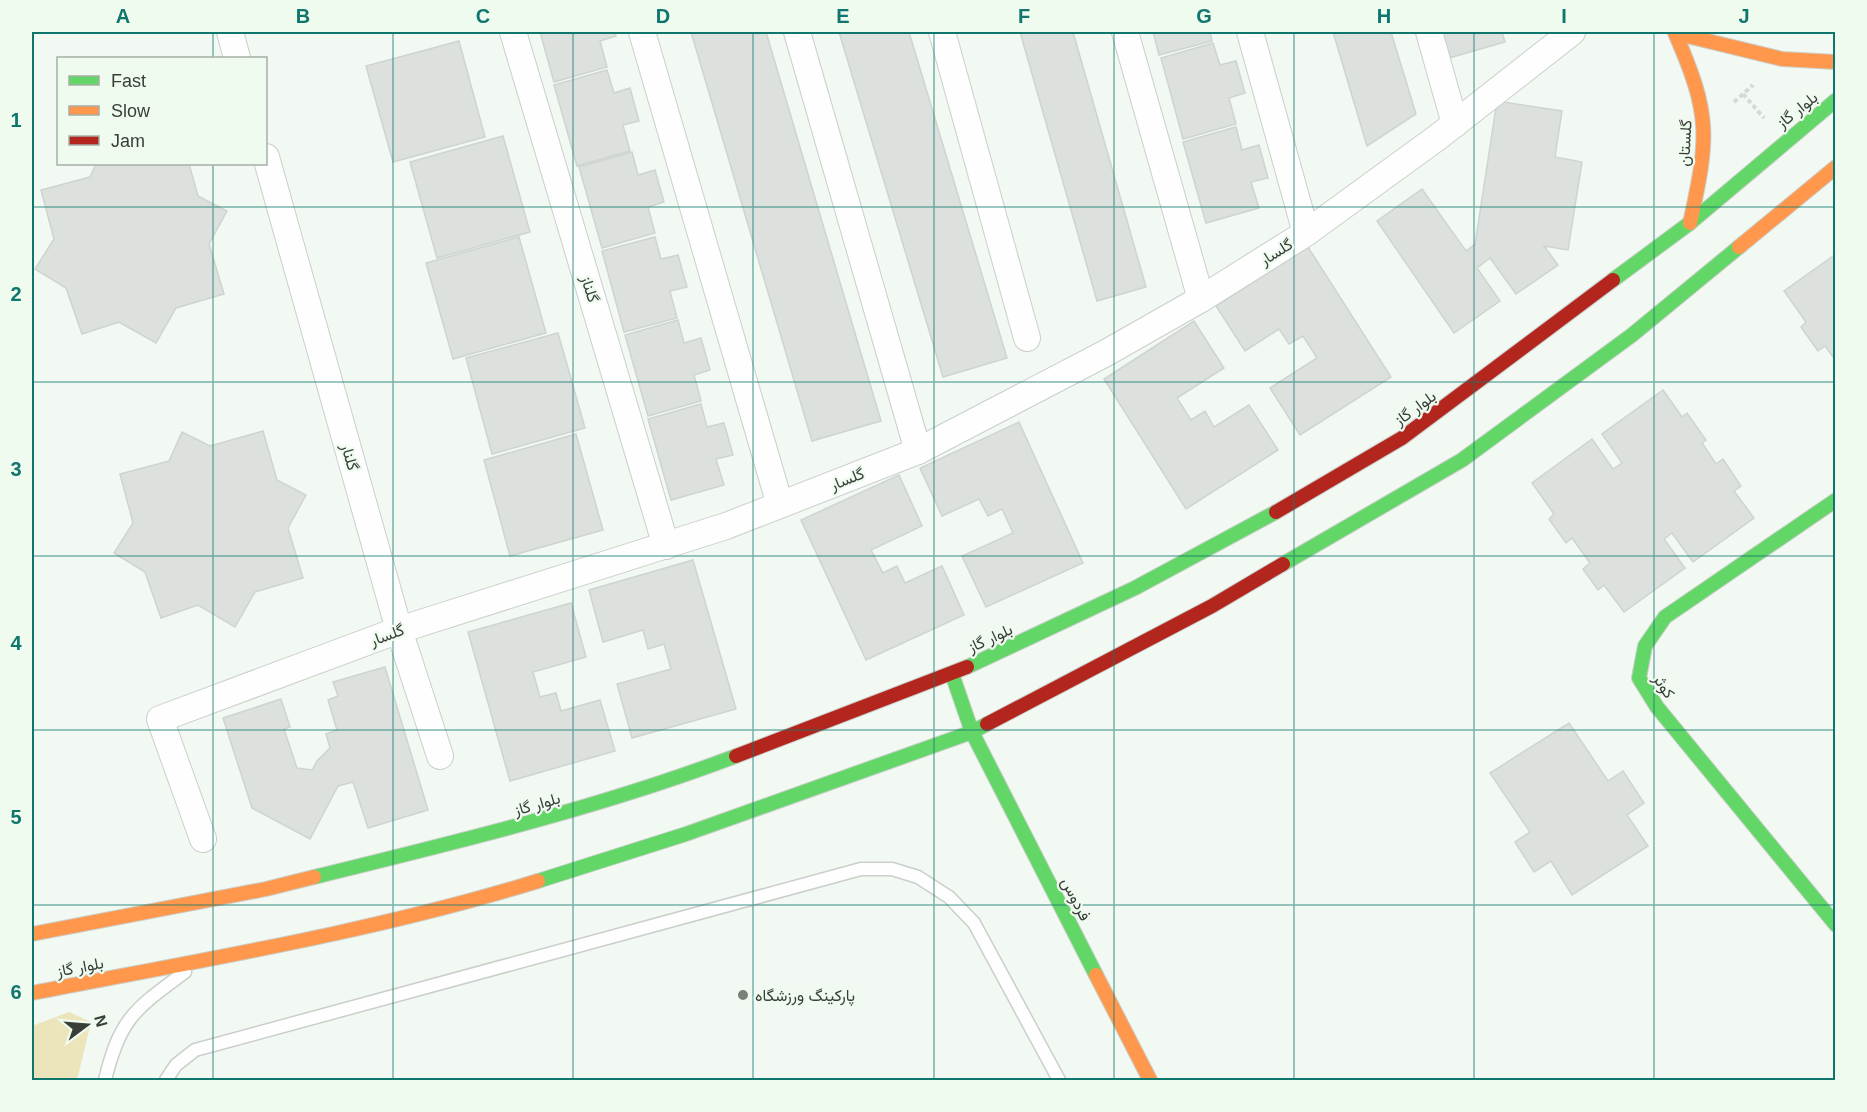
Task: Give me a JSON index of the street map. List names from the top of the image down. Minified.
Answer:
{"streets":{"main road":["بلوار گاز","گلستان","کوثر","فردوس"],"street":["گلسار","گلناز","گلنار"]},"crossings":[["بلوار گاز","گلستان"],["بلوار گاز","فردوس"],["گلسار","گلناز"],["گلسار","گلنار"]],"places":["پارکینگ ورزشگاه"],"legend":["Fast","Slow","Jam"],"north":"right","grid":{"columns":["A","B","C","D","E","F","G","H","I","J"],"rows":["1","2","3","4","5","6"]}}
